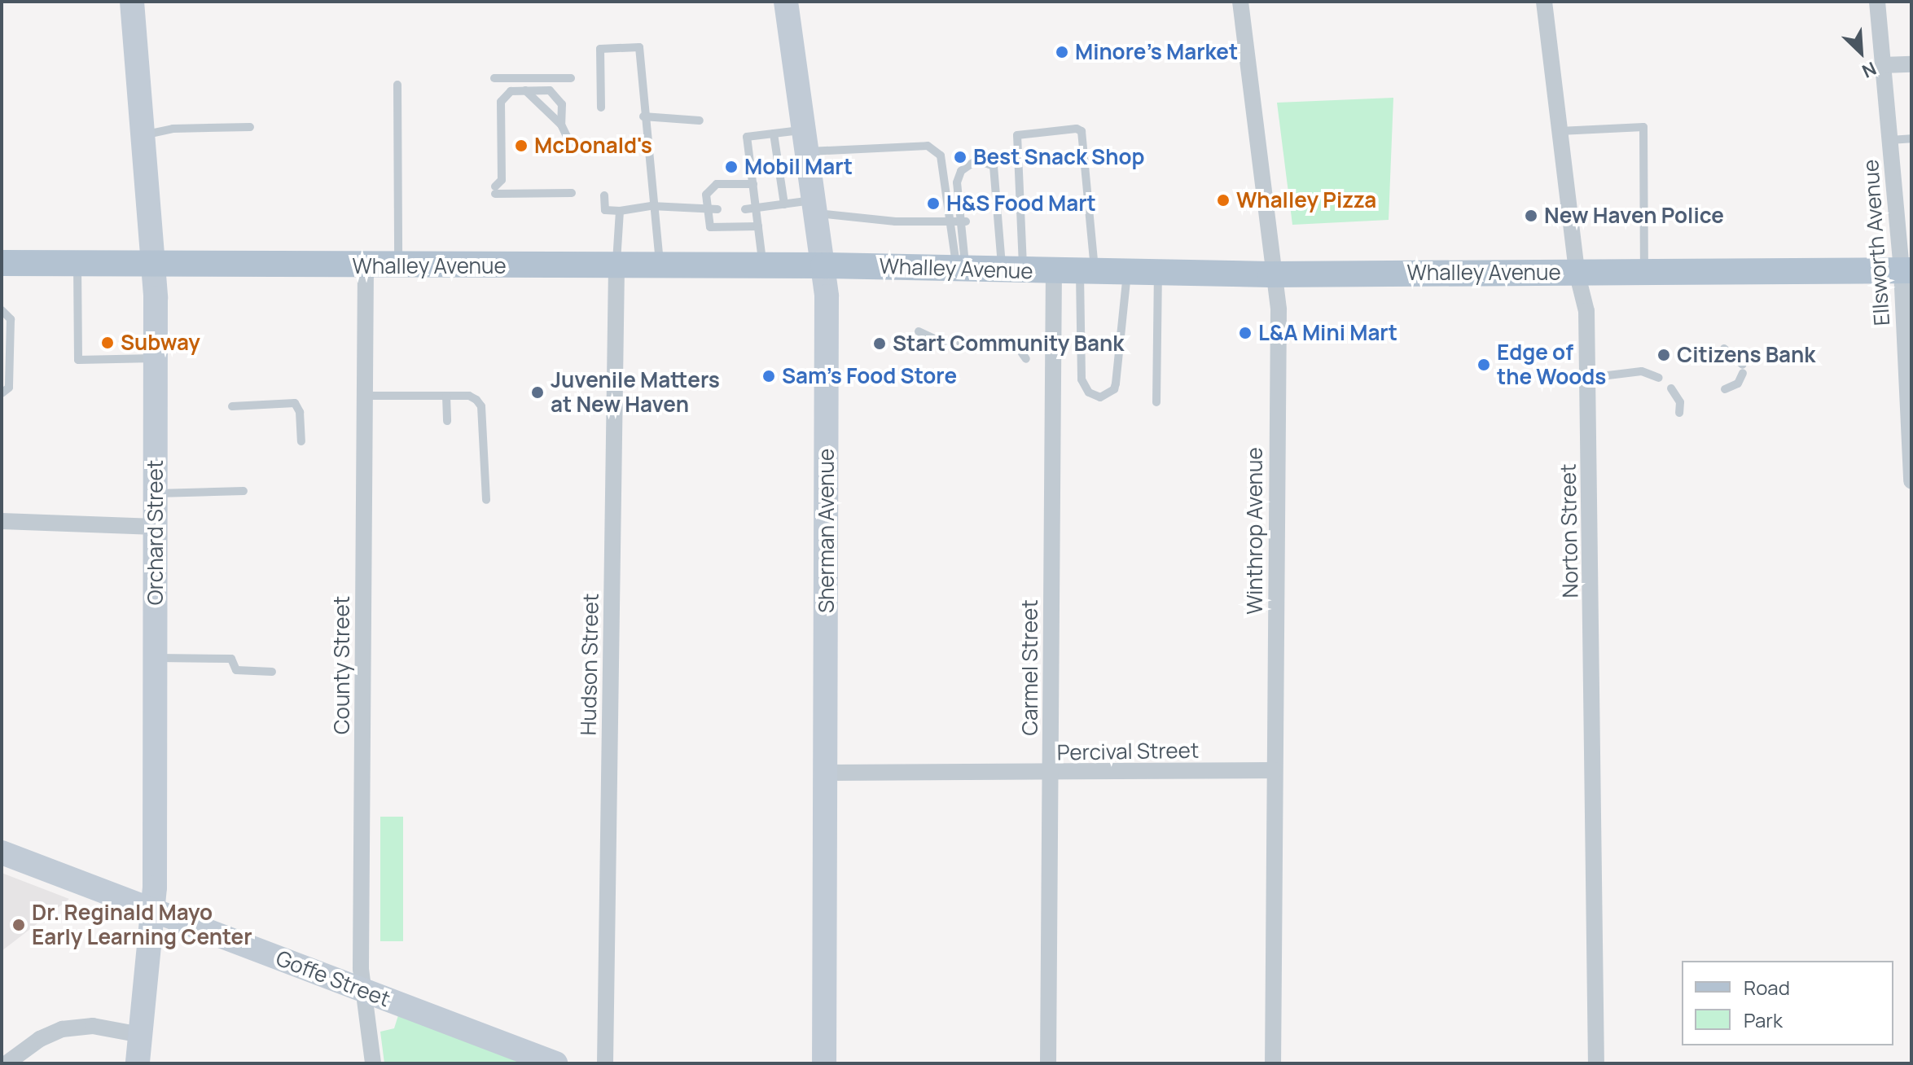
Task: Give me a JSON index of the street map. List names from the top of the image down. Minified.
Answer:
{"streets":{"main road":["Whalley Avenue","Sherman Avenue","Orchard Street","Goffe Street"],"street":["Ellsworth Avenue","Winthrop Avenue","Norton Street","Hudson Street","County Street","Carmel Street","Percival Street"]},"crossings":[["Ellsworth Avenue","Whalley Avenue"],["Whalley Avenue","Sherman Avenue"],["Whalley Avenue","Winthrop Avenue"],["Whalley Avenue","Norton Street"],["Whalley Avenue","Orchard Street"],["Whalley Avenue","Hudson Street"],["Whalley Avenue","County Street"],["Whalley Avenue","Carmel Street"],["Sherman Avenue","Percival Street"],["Winthrop Avenue","Percival Street"],["Orchard Street","Goffe Street"],["County Street","Goffe Street"],["Carmel Street","Percival Street"]],"places":["Minore's Market","McDonald's","Best Snack Shop","Mobil Mart","Whalley Pizza","H&S Food Mart","New Haven Police","L&A Mini Mart","Subway","Start Community Bank","Citizens Bank","Edge of the Woods","Sam's Food Store","Juvenile Matters at New Haven","Dr. Reginald Mayo Early Learning Center"],"legend":["Road","Park"],"north":"bottom right"}
